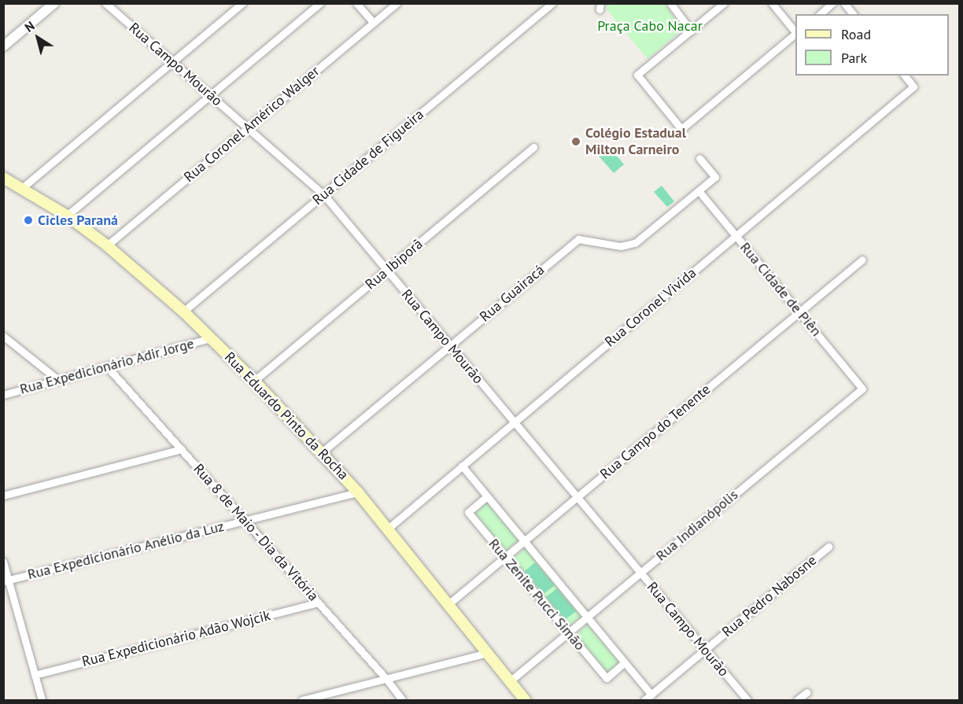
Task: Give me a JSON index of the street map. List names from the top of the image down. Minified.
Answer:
{"streets":{"main road":["Rua Eduardo Pinto da Rocha"],"street":["Rua Campo Mourão","Rua Coronel Américo Walger","Rua Cidade de Figueira","Rua Ibiporã","Rua Cidade de Piên","Rua Guairacá","Rua Coronel Vivida","Rua Expedicionário Adir Jorge","Rua Campo do Tenente","Rua Indianópolis","Rua 8 de Maio - Dia da Vitória","Rua Expedicionário Anélio da Luz","Rua Zenite Pucci Simão","Rua Pedro Nabosne","Rua Expedicionário Adão Wojcik"]},"crossings":[["Rua Campo Mourão","Rua Coronel Américo Walger"],["Rua Campo Mourão","Rua Cidade de Figueira"],["Rua Campo Mourão","Rua Ibiporã"],["Rua Campo Mourão","Rua Guairacá"],["Rua Campo Mourão","Rua Coronel Vivida"],["Rua Campo Mourão","Rua Campo do Tenente"],["Rua Campo Mourão","Rua Indianópolis"],["Rua Campo Mourão","Rua Pedro Nabosne"],["Rua Coronel Américo Walger","Rua Eduardo Pinto da Rocha"],["Rua Cidade de Figueira","Rua Eduardo Pinto da Rocha"],["Rua Ibiporã","Rua Eduardo Pinto da Rocha"],["Rua Cidade de Piên","Rua Guairacá"],["Rua Cidade de Piên","Rua Coronel Vivida"],["Rua Cidade de Piên","Rua Campo do Tenente"],["Rua Cidade de Piên","Rua Indianópolis"],["Rua Guairacá","Rua Eduardo Pinto da Rocha"],["Rua Coronel Vivida","Rua Eduardo Pinto da Rocha"],["Rua Coronel Vivida","Rua Zenite Pucci Simão"],["Rua Expedicionário Adir Jorge","Rua Eduardo Pinto da Rocha"],["Rua Expedicionário Adir Jorge","Rua 8 de Maio - Dia da Vitória"],["Rua Eduardo Pinto da Rocha","Rua Campo do Tenente"],["Rua Eduardo Pinto da Rocha","Rua Indianópolis"],["Rua Eduardo Pinto da Rocha","Rua Expedicionário Anélio da Luz"],["Rua Campo do Tenente","Rua Zenite Pucci Simão"],["Rua Indianópolis","Rua Zenite Pucci Simão"],["Rua 8 de Maio - Dia da Vitória","Rua Expedicionário Anélio da Luz"],["Rua 8 de Maio - Dia da Vitória","Rua Expedicionário Adão Wojcik"],["Rua Zenite Pucci Simão","Rua Pedro Nabosne"]],"parks":["Praça Cabo Nacar"],"places":["Colégio Estadual Milton Carneiro","Cicles Paraná"],"legend":["Road","Park"],"north":"top left"}
